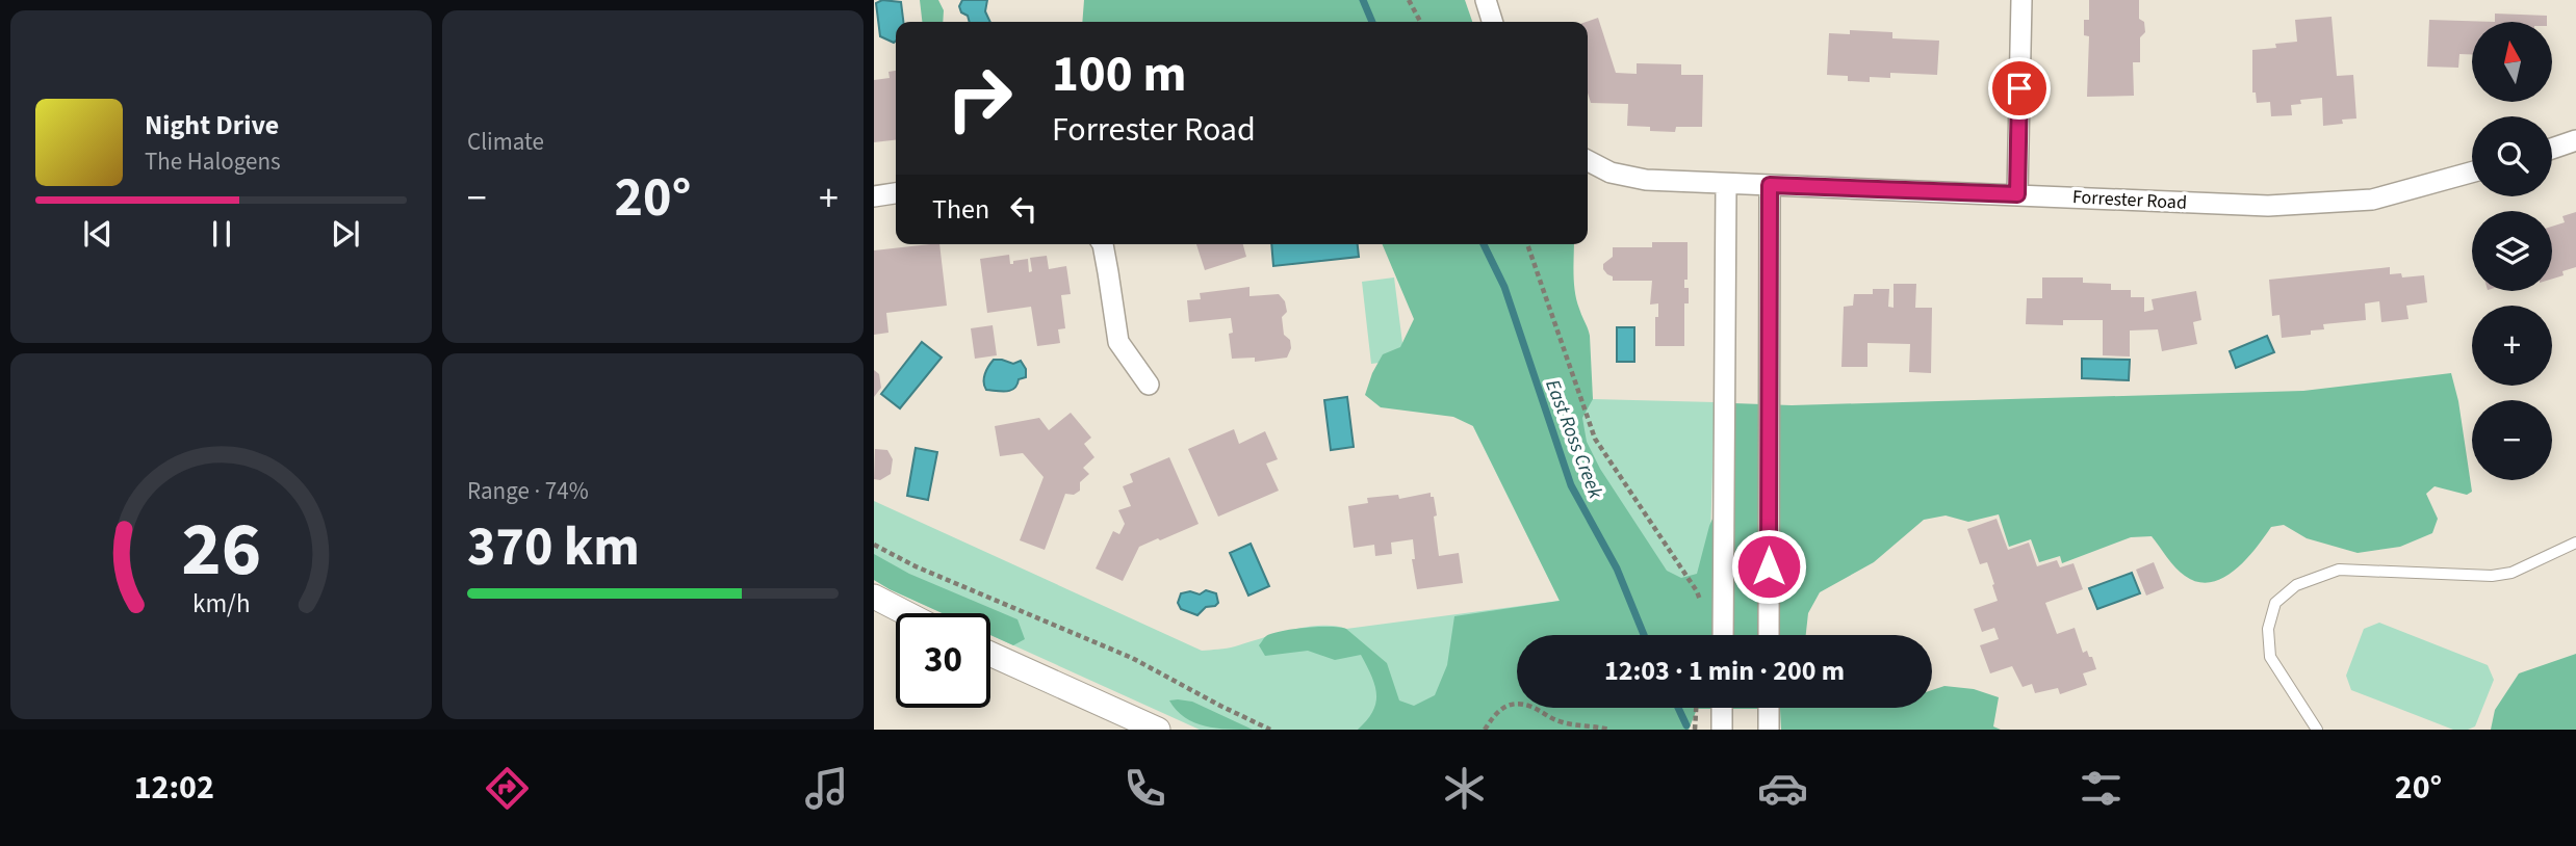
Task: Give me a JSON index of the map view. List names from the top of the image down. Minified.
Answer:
{"streets":{"street":["Forrester Road"]},"water":["East Ross Creek"],"north":"top","page":{"tile":["Climate",["Range · 74%","370 km"]],"map_buttons":["+","−"],"turn":["100 m","Forrester Road"],"song":["Night Drive","The Halogens"],"heat":["−","20°","+"],"then":"Then","limit":"30","trip":"12:03 · 1 min · 200 m","tabs":["12:02","20°"],"gauge":["26","km/h"]}}
